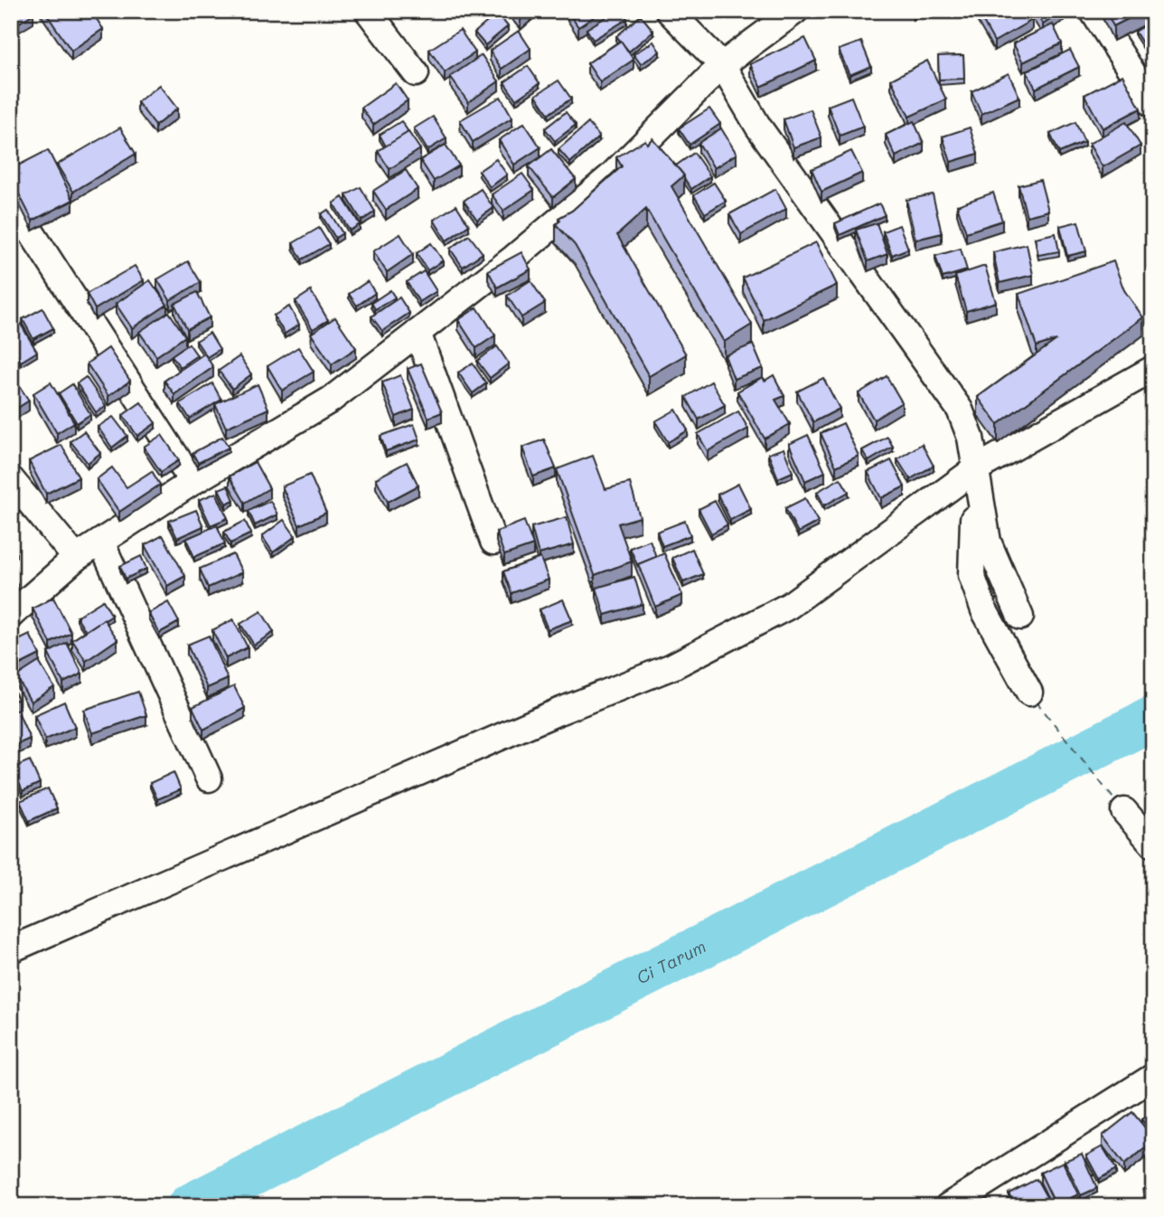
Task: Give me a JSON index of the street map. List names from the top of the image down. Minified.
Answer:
{"water":["Ci Tarum"]}
